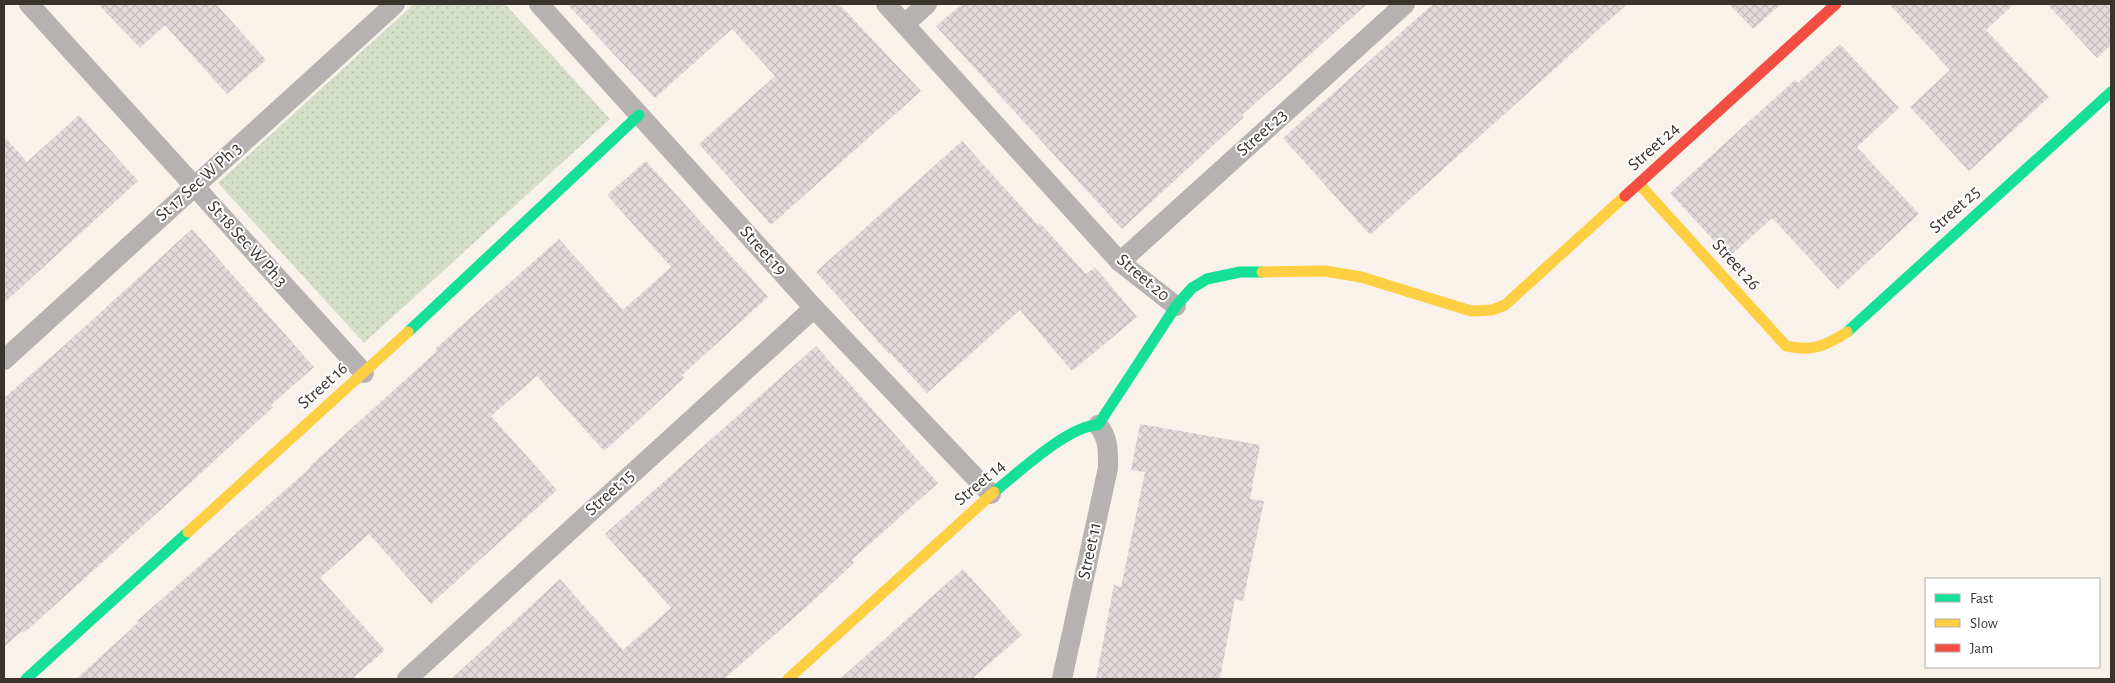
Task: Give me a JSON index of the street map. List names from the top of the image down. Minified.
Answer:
{"streets":{"street":["Street 23","Street 24","St 17 Sec W Ph 3","Street 25","St 18 Sec W Ph 3","Street 19","Street 26","Street 20","Street 16","Street 14","Street 15","Street 11"]},"crossings":[["Street 23","Street 20"],["Street 24","Street 26"],["Street 24","Street 20"],["St 17 Sec W Ph 3","St 18 Sec W Ph 3"],["Street 25","Street 26"],["St 18 Sec W Ph 3","Street 16"],["Street 19","Street 16"],["Street 19","Street 14"],["Street 19","Street 15"],["Street 14","Street 11"]],"legend":["Fast","Slow","Jam"]}
